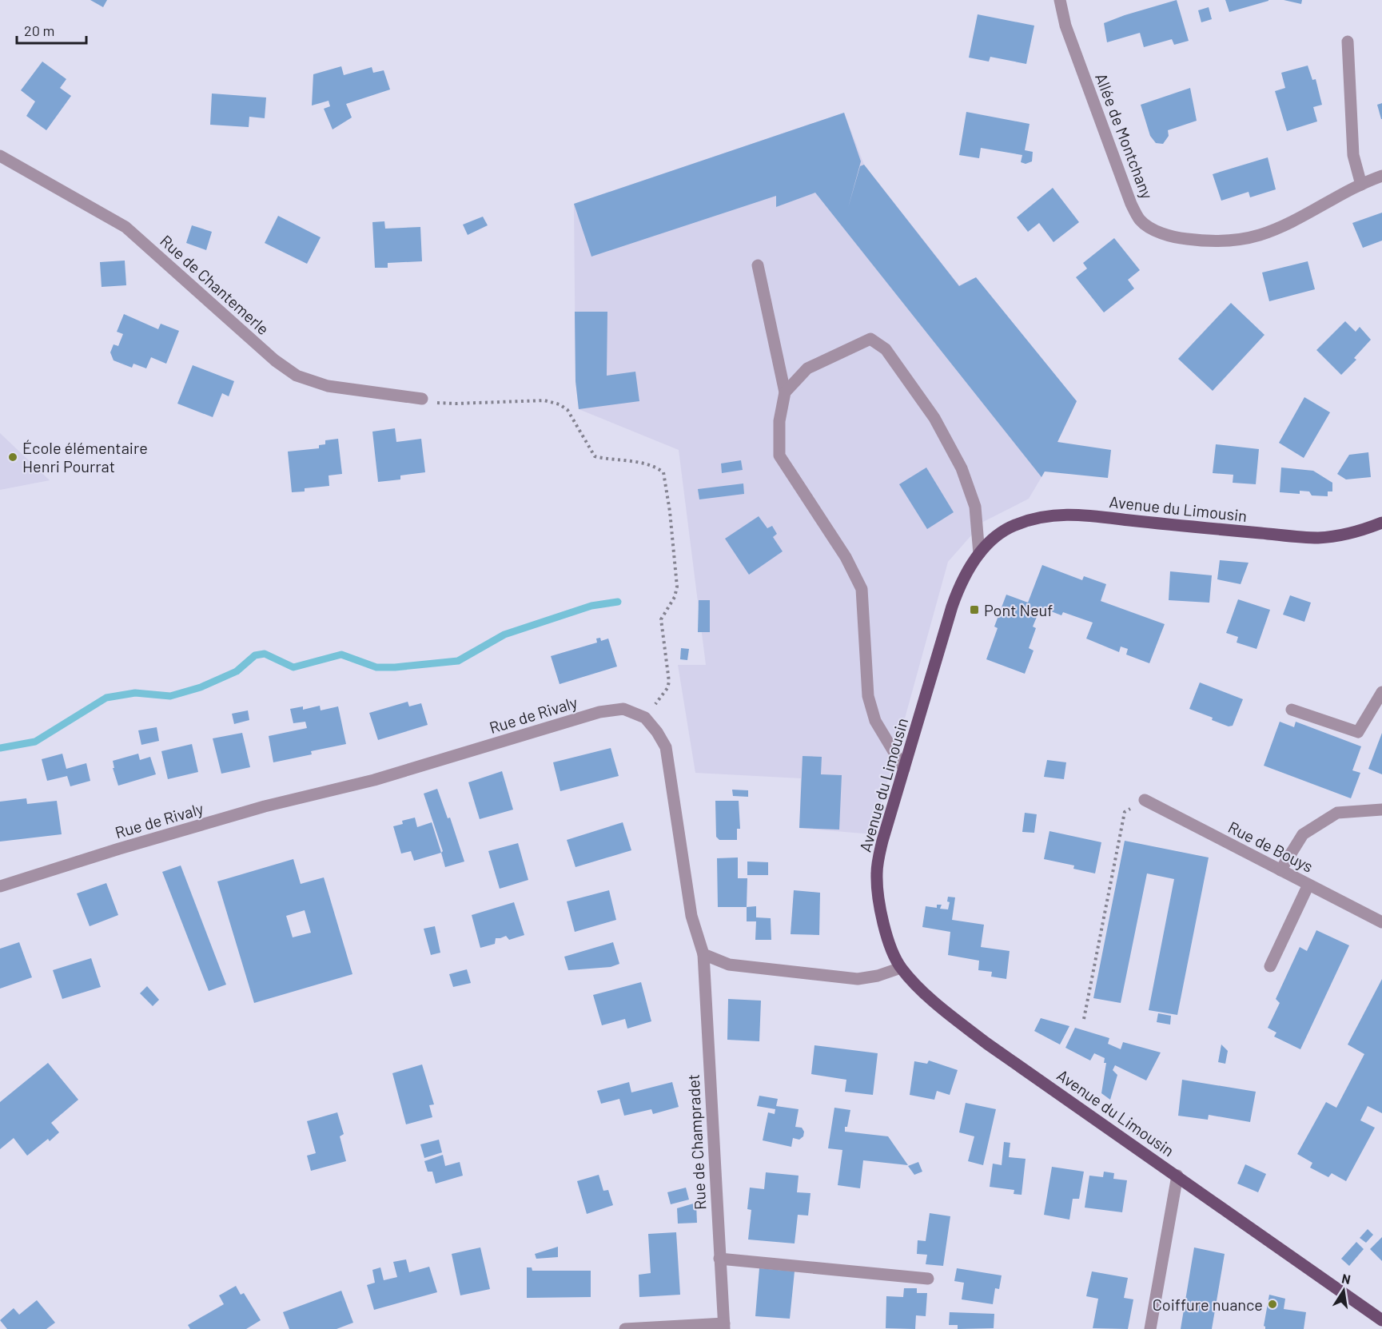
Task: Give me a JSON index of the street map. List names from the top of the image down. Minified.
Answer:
{"streets":{"main road":["Avenue du Limousin"],"street":["Allée de Montchany","Rue de Chantemerle","Rue de Rivaly","Rue de Bouys","Rue de Champradet"]},"places":{"other":["École élémentaire Henri Pourrat","Coiffure nuance"],"transit":["Pont Neuf"]},"scale_bar":"20 m","north":"top"}
